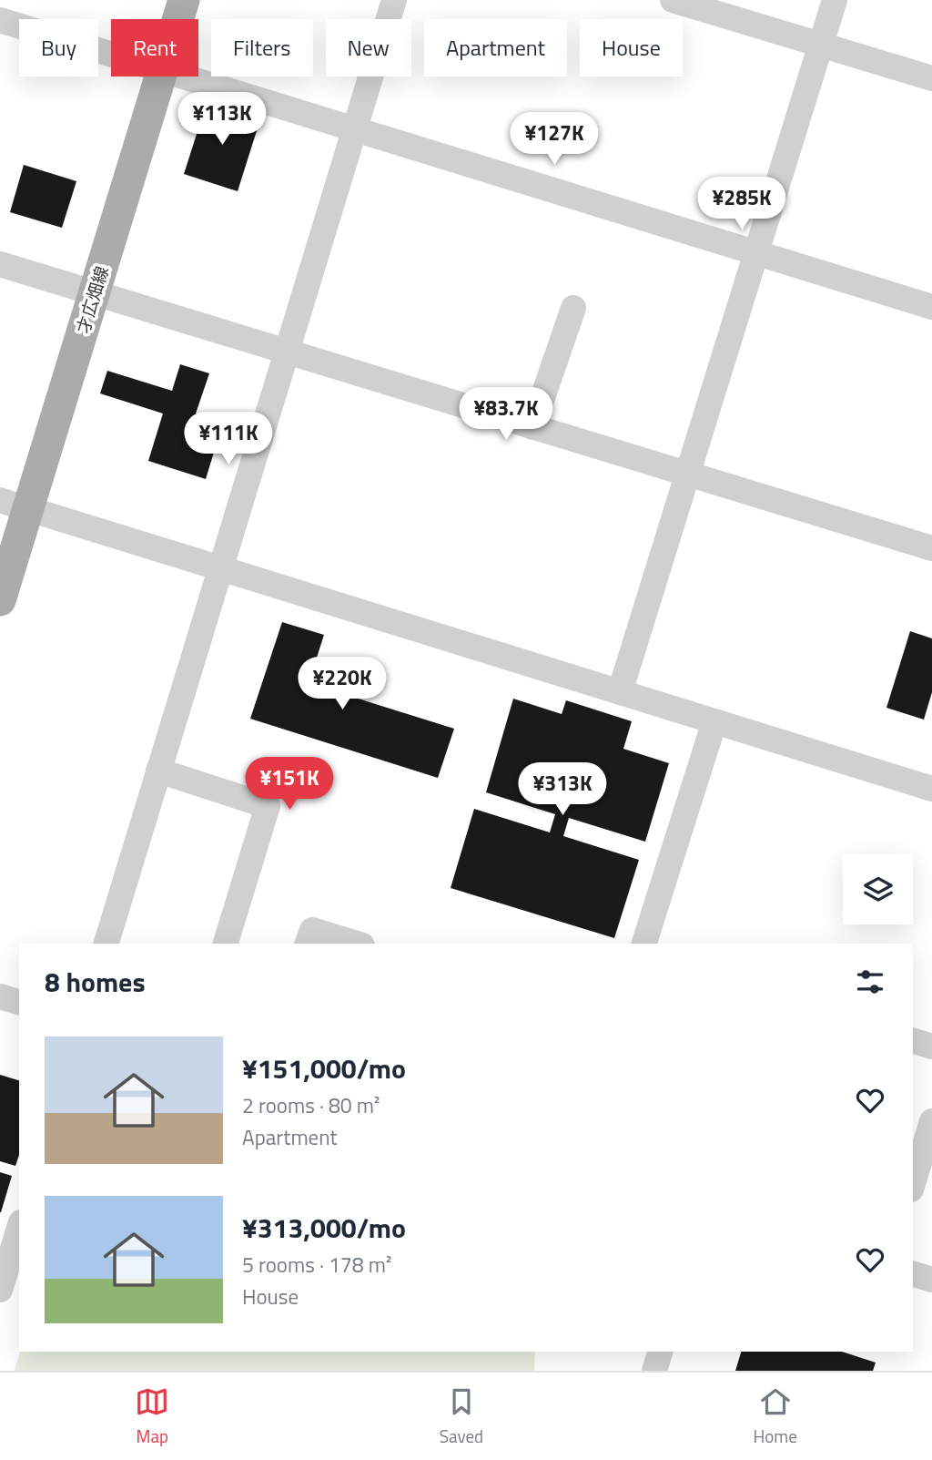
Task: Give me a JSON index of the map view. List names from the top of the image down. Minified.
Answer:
{"streets":{"main road":["才広畑線"]},"page":{"chip":["Buy","Rent","Filters","New","Apartment","House"],"price":["¥113K","¥127K","¥285K","¥83.7K","¥111K","¥220K","¥151K","¥313K"],"heading":"8 homes","list":[{"name":"¥151,000/mo","note":"2 rooms · 80 m² · Apartment"},{"name":"¥313,000/mo","note":"5 rooms · 178 m² · House"}],"tabs":["Map","Saved","Home"]}}
